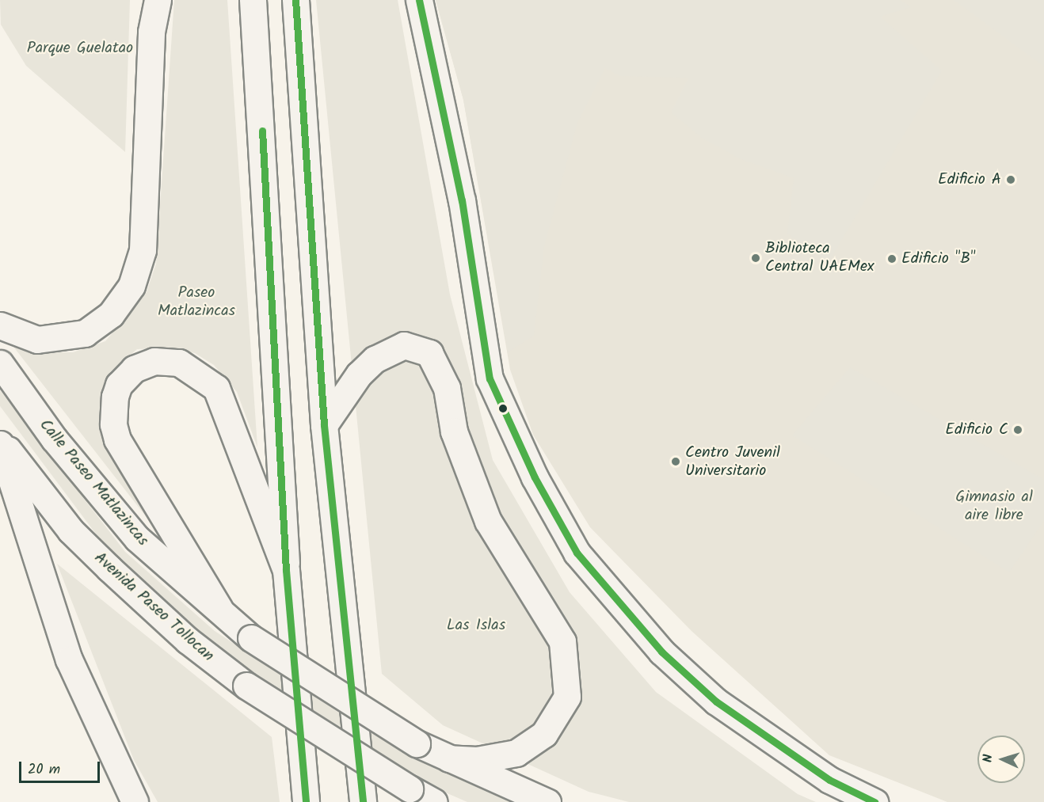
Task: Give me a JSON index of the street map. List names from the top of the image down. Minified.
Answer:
{"streets":{"main road":["Calle Paseo Matlazincas","Avenida Paseo Tollocan"]},"parks":["Parque Guelatao","Paseo Matlazincas","Gimnasio al aire libre","Las Islas"],"places":["Edificio A","Biblioteca Central UAEMex","Edificio \"B\"","Edificio C","Centro Juvenil Universitario"],"scale_bar":"20 m","north":"left"}
